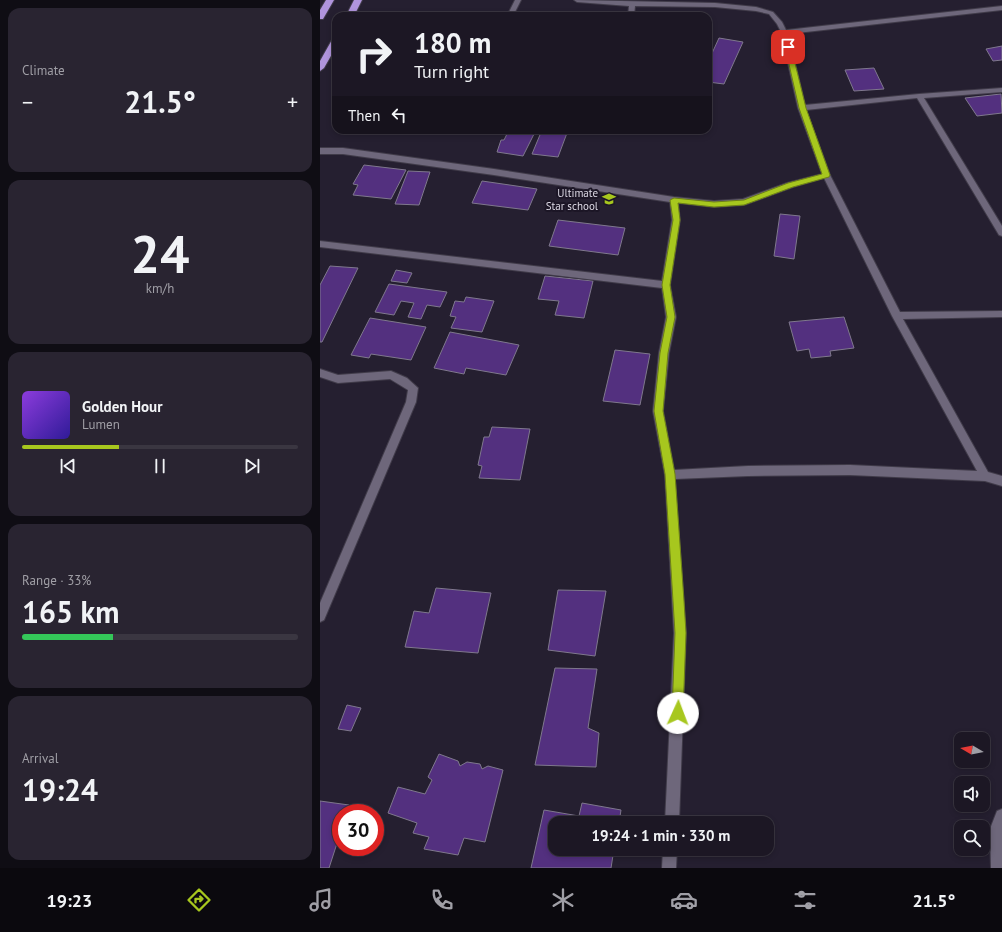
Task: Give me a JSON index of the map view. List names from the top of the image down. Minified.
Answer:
{"places":{"school or university":["Ultimate Star school"]},"north":"left","page":{"tile":["Climate",["24","km/h"],["Range · 33%","165 km"],["Arrival","19:24"]],"turn":["180 m","Turn right"],"heat":["−","21.5°","+"],"then":"Then","song":["Golden Hour","Lumen"],"limit":"30","trip":"19:24 · 1 min · 330 m","tabs":["19:23","21.5°"]}}
